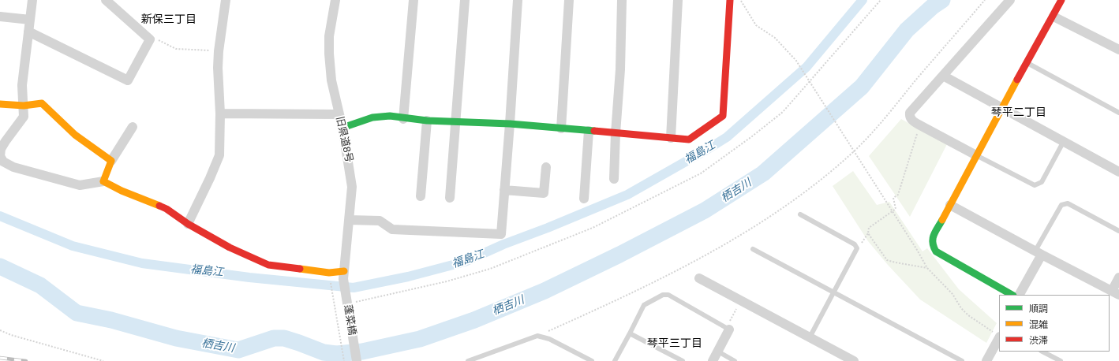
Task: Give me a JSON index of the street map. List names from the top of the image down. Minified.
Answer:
{"streets":{"street":["旧県道8号","蓬菜橋"]},"crossings":[["旧県道8号","蓬菜橋"]],"districts":["新保三丁目","琴平二丁目","琴平三丁目"],"water":["福島江","栖吉川"],"legend":["順調","混雑","渋滞"]}
